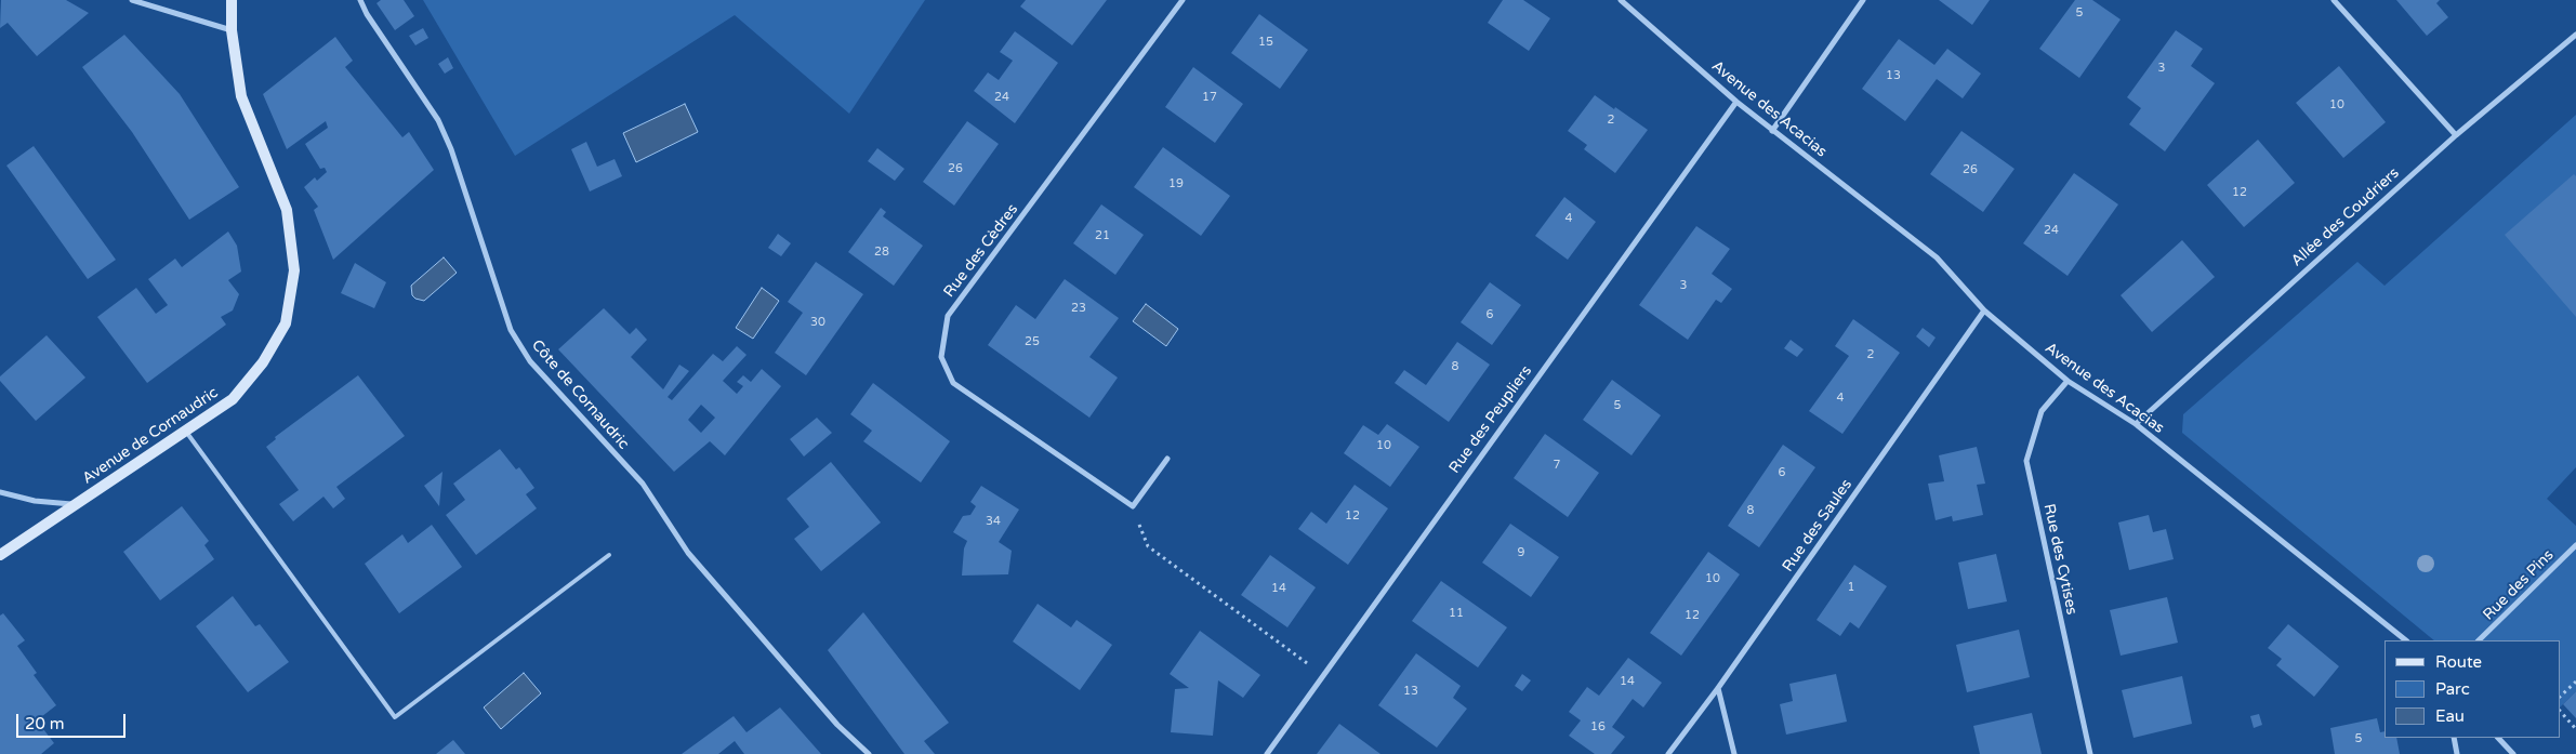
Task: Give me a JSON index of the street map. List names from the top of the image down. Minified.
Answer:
{"streets":{"street":["Avenue des Acacias","Allée des Coudriers","Rue des Cèdres","Côte de Cornaudric","Rue des Peupliers","Avenue de Cornaudric","Rue des Saules","Rue des Cytises","Rue des Pins"]},"crossings":[["Avenue des Acacias","Allée des Coudriers"],["Avenue des Acacias","Rue des Peupliers"],["Avenue des Acacias","Rue des Saules"],["Avenue des Acacias","Rue des Cytises"]],"house_numbers":["5","15","3","13","24","17","10","2","26","26","19","12","4","24","21","28","3","23","6","30","25","2","8","4","5","10","7","6","8","12","34","9","10","1","14","11","12","14","13","16","5"],"legend":["Route","Parc","Eau"],"scale_bar":"20 m"}
